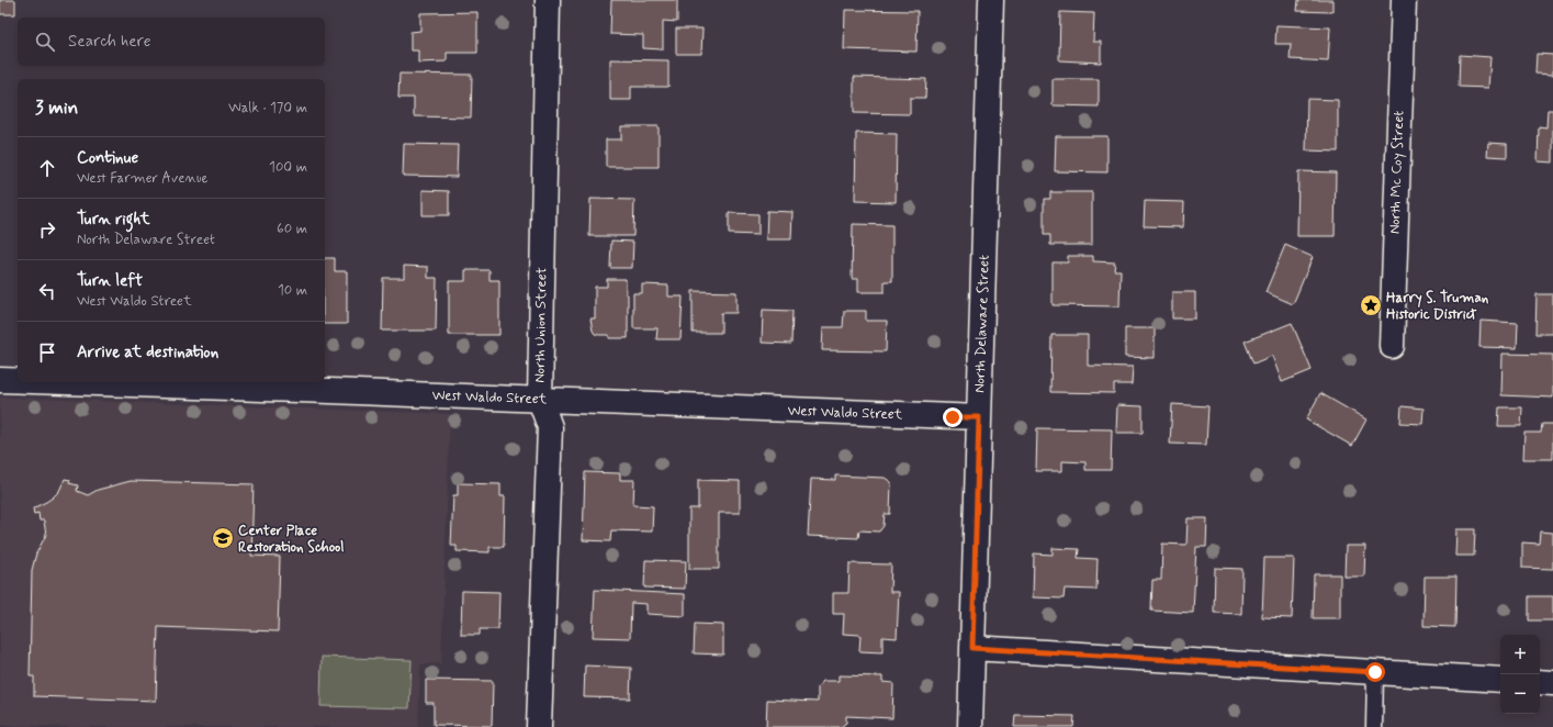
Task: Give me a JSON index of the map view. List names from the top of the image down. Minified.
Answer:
{"streets":{"street":["North Mc Coy Street","North Delaware Street","North Union Street","West Waldo Street"]},"crossings":[["North Delaware Street","West Waldo Street"],["North Union Street","West Waldo Street"]],"places":{"place":["Harry S. Truman Historic District"],"school or university":["Center Place Restoration School"]},"page":{"search":"Search here","heading":["3 min","Walk · 170 m"],"list":[["Continue","West Farmer Avenue","100 m"],["Turn right","North Delaware Street","60 m"],["Turn left","West Waldo Street","10 m"],"Arrive at destination"],"map_buttons":["+","−"]}}
